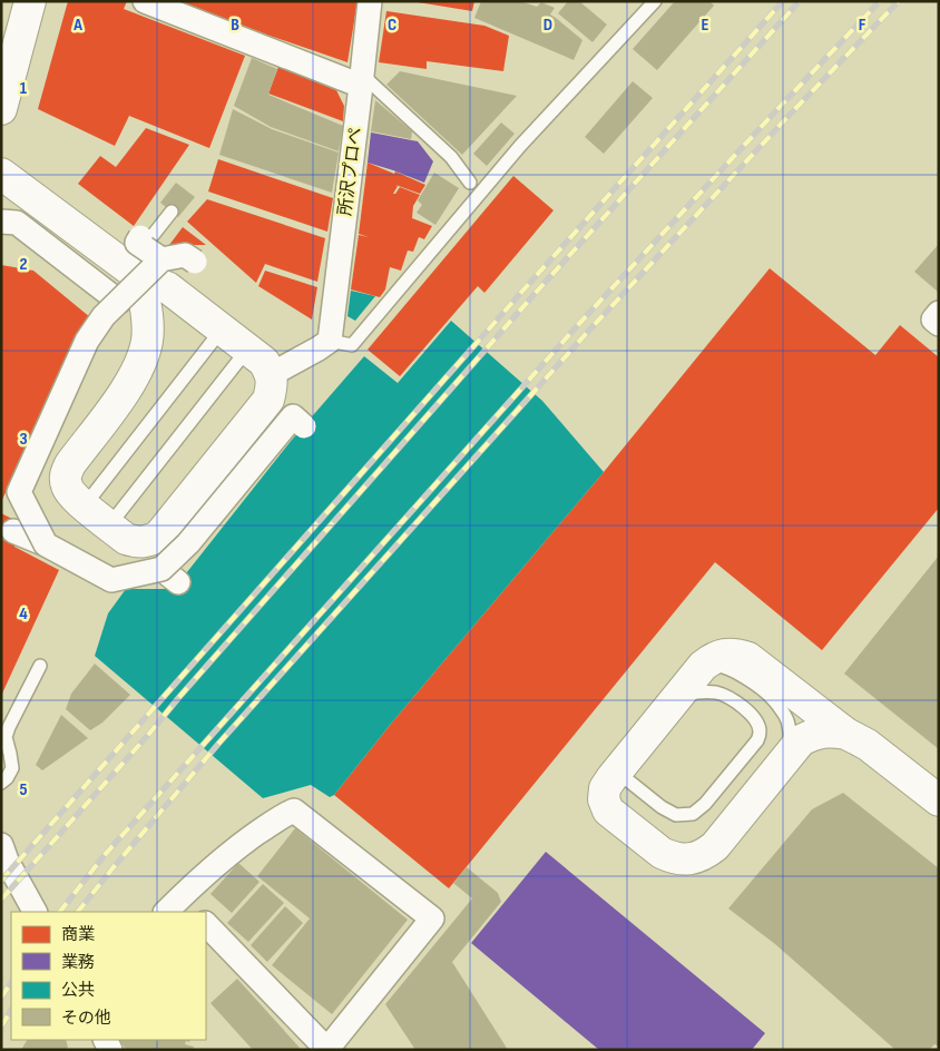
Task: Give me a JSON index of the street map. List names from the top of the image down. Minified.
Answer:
{"streets":{"street":["所沢プロペ"]},"legend":["商業","業務","公共","その他"],"grid":{"columns":["A","B","C","D","E","F"],"rows":["1","2","3","4","5"]}}
